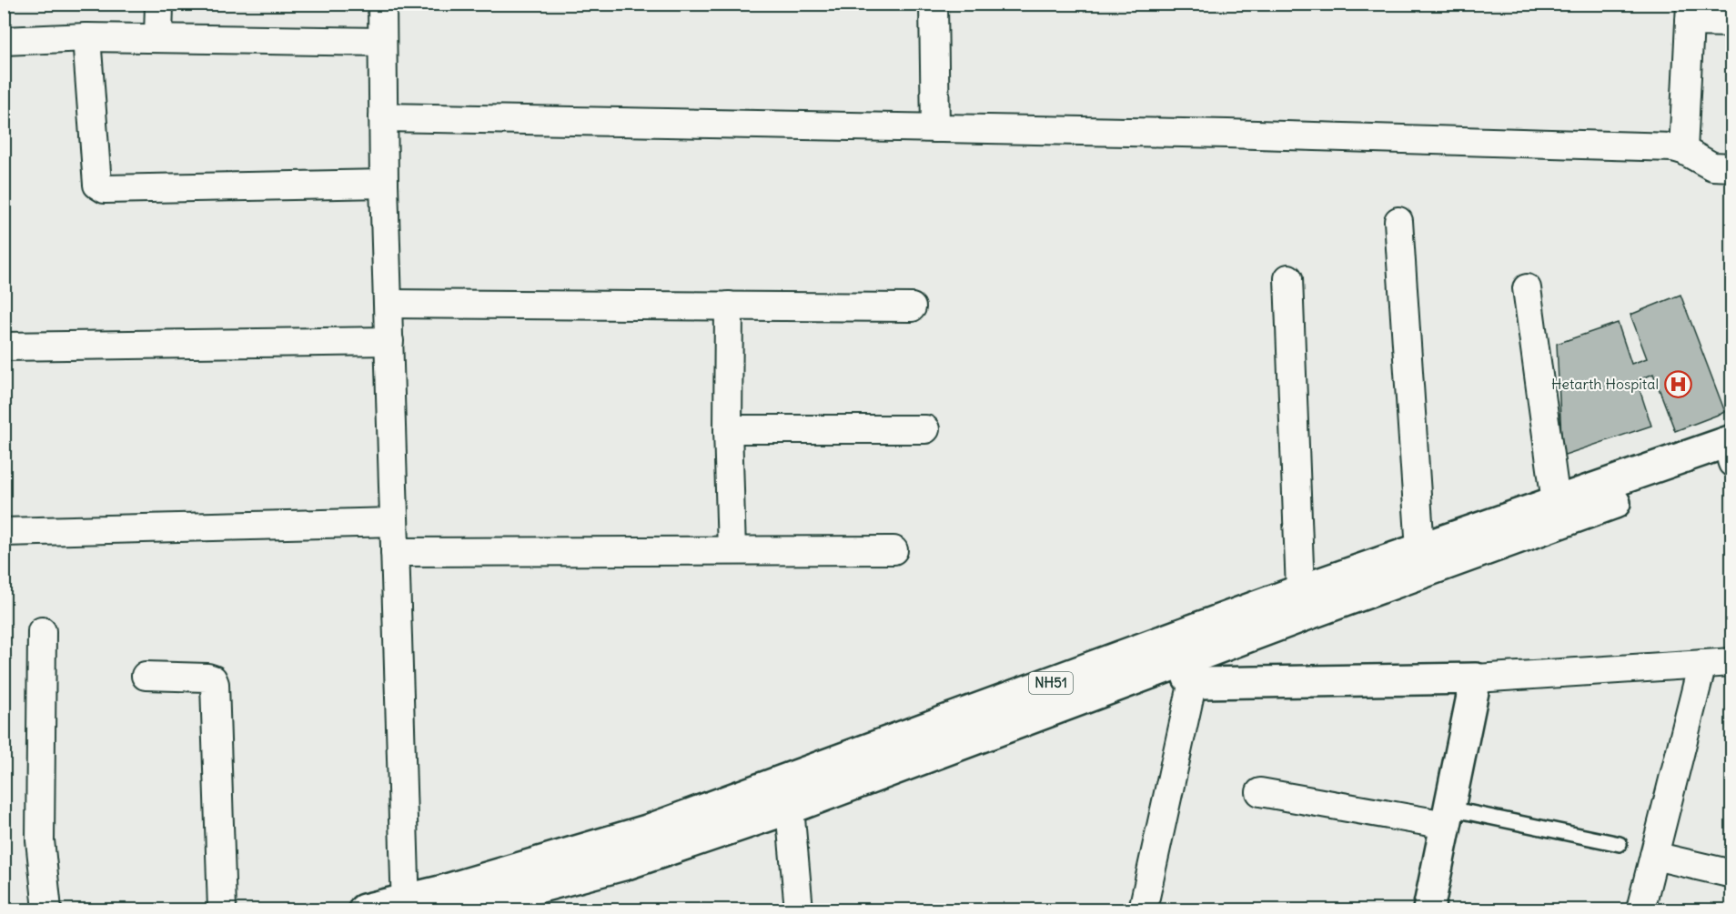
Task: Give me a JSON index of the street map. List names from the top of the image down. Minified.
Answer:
{"streets":{"main road":["NH51"]},"places":{"hospital":["Hetarth Hospital"]}}
